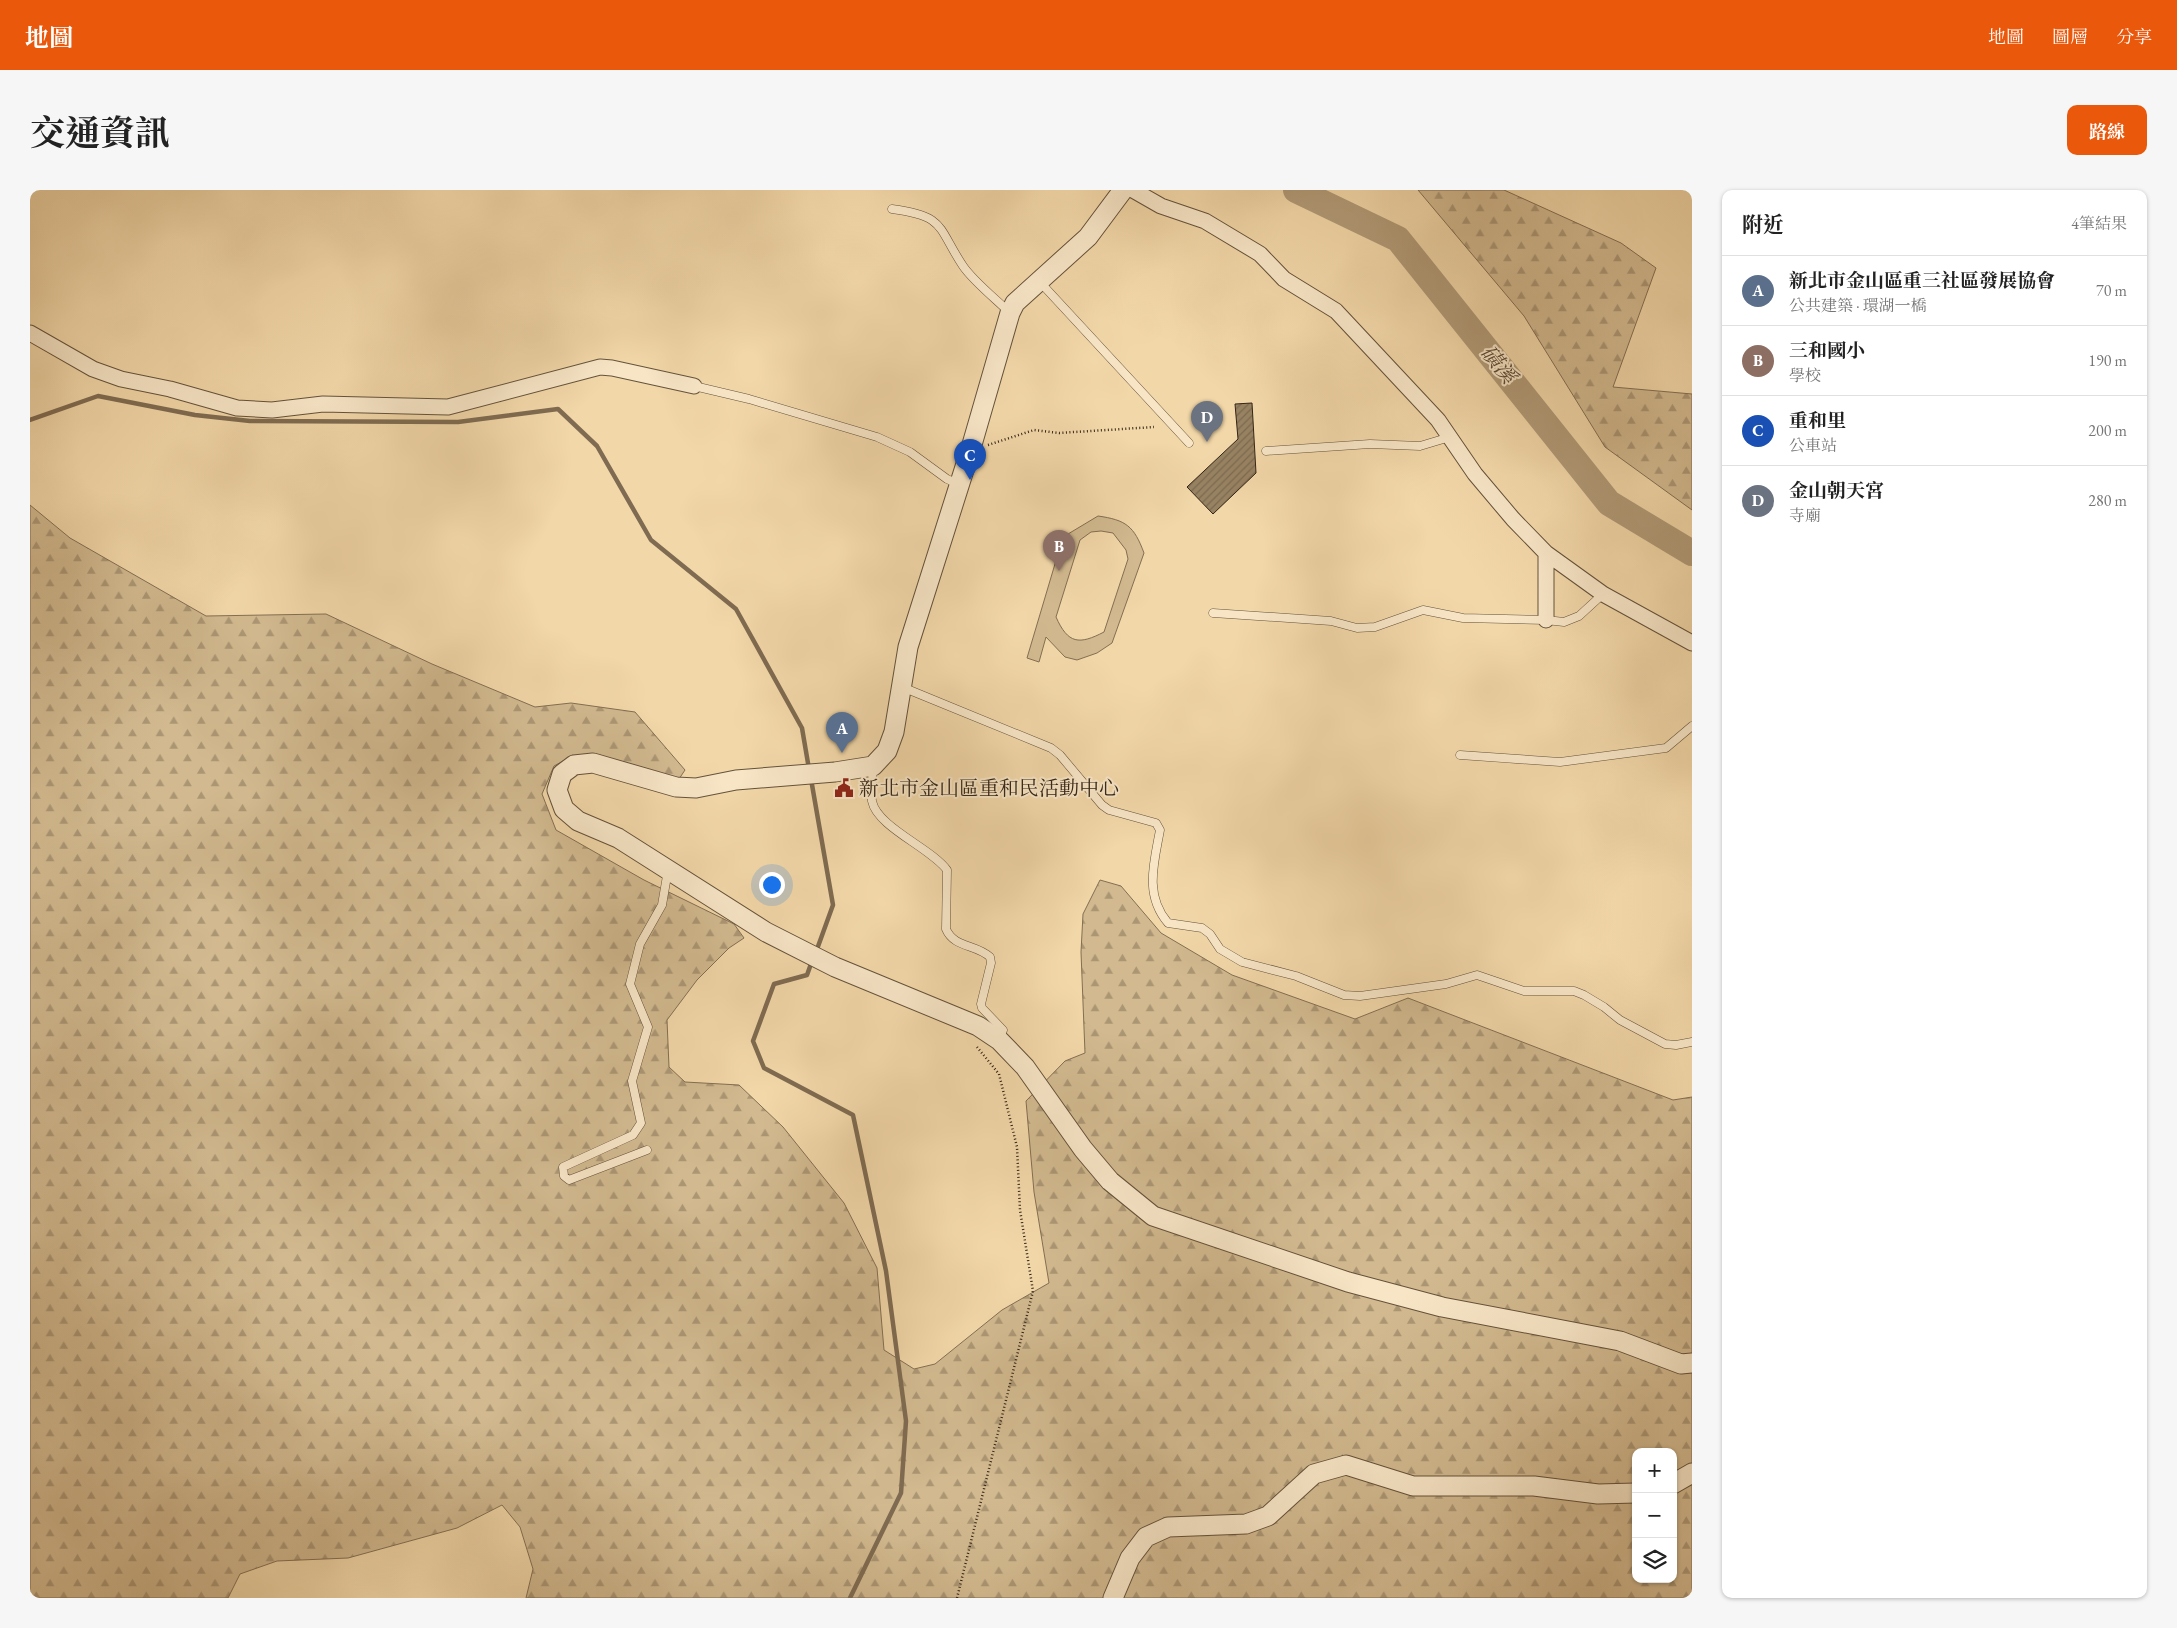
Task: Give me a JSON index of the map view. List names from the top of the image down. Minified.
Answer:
{"water":["磺溪"],"places":{"public building":["新北市金山區重和民活動中心"]},"page":{"header":"地圖","nav":["地圖","圖層","分享"],"title":"交通資訊","buttons":"路線","heading":["附近","4筆結果"],"list":[{"mark":"A","name":"新北市金山區重三社區發展協會","note":"公共建築 · 環湖一橋","value":"70 m"},{"mark":"B","name":"三和國小","note":"學校","value":"190 m"},{"mark":"C","name":"重和里","note":"公車站","value":"200 m"},{"mark":"D","name":"金山朝天宮","note":"寺廟","value":"280 m"}],"pins":["D","C","B","A"],"map_buttons":["+","−"]}}
